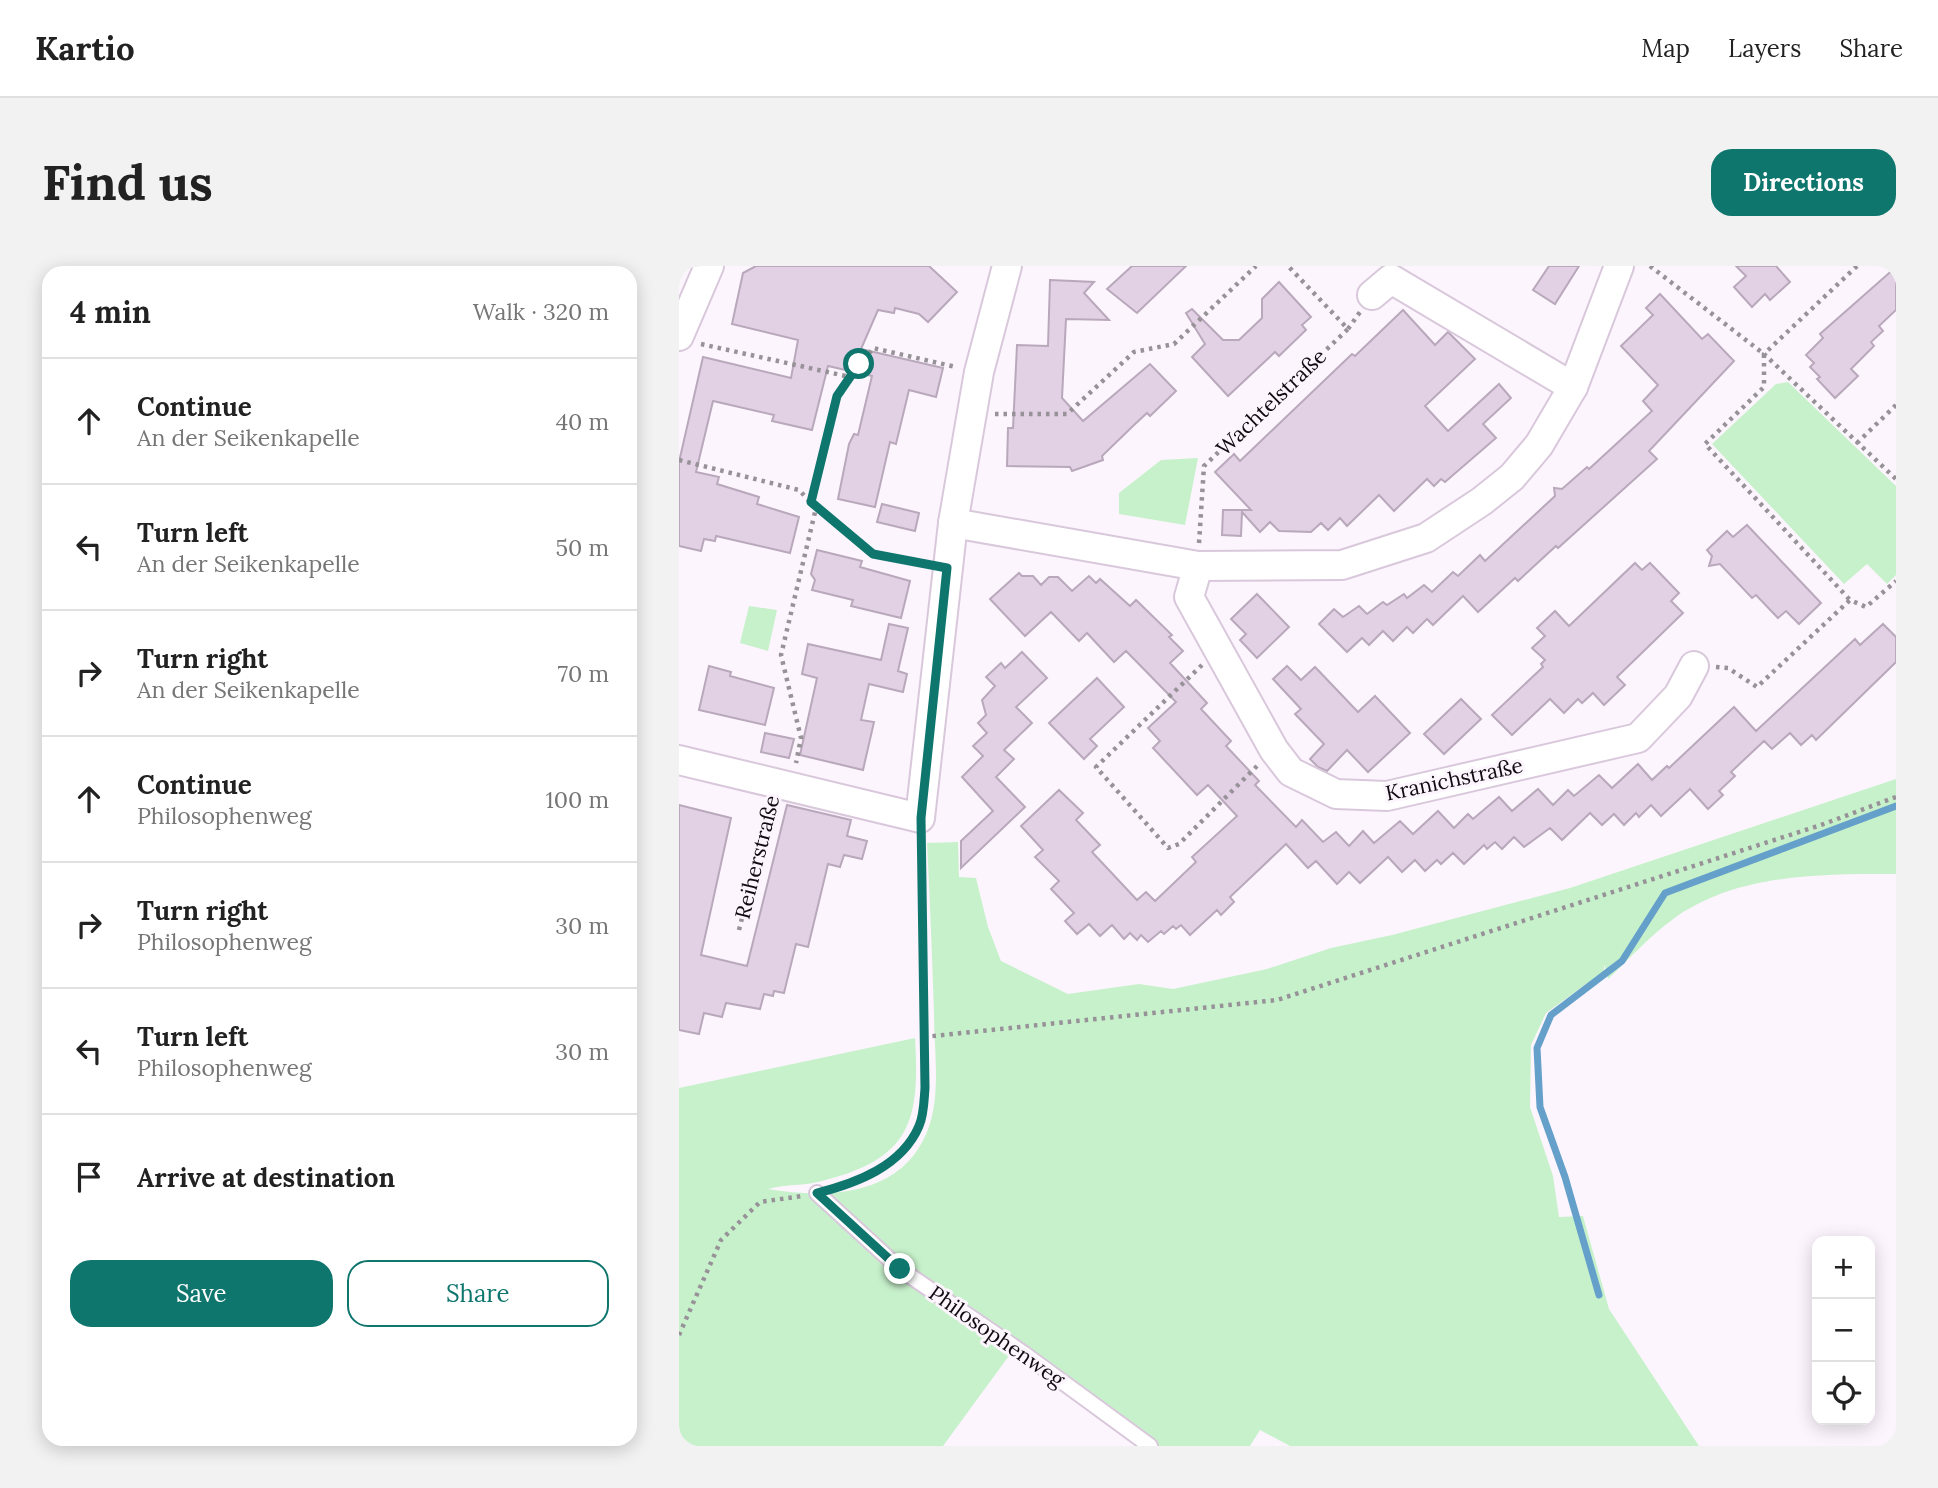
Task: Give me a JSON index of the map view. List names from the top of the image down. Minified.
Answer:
{"streets":{"street":["Kranichstraße","Reiherstraße"],"lane":["Philosophenweg"],"path":["Wachtelstraße"]},"crossings":[["Wachtelstraße","Kranichstraße"]],"page":{"header":"Kartio","nav":["Map","Layers","Share"],"buttons":["Directions",["Save","Share"]],"title":"Find us","heading":["4 min","Walk · 320 m"],"list":[["Continue","An der Seikenkapelle","40 m"],["Turn left","An der Seikenkapelle","50 m"],["Turn right","An der Seikenkapelle","70 m"],["Continue","Philosophenweg","100 m"],["Turn right","Philosophenweg","30 m"],["Turn left","Philosophenweg","30 m"],"Arrive at destination"],"map_buttons":["+","−"]}}
